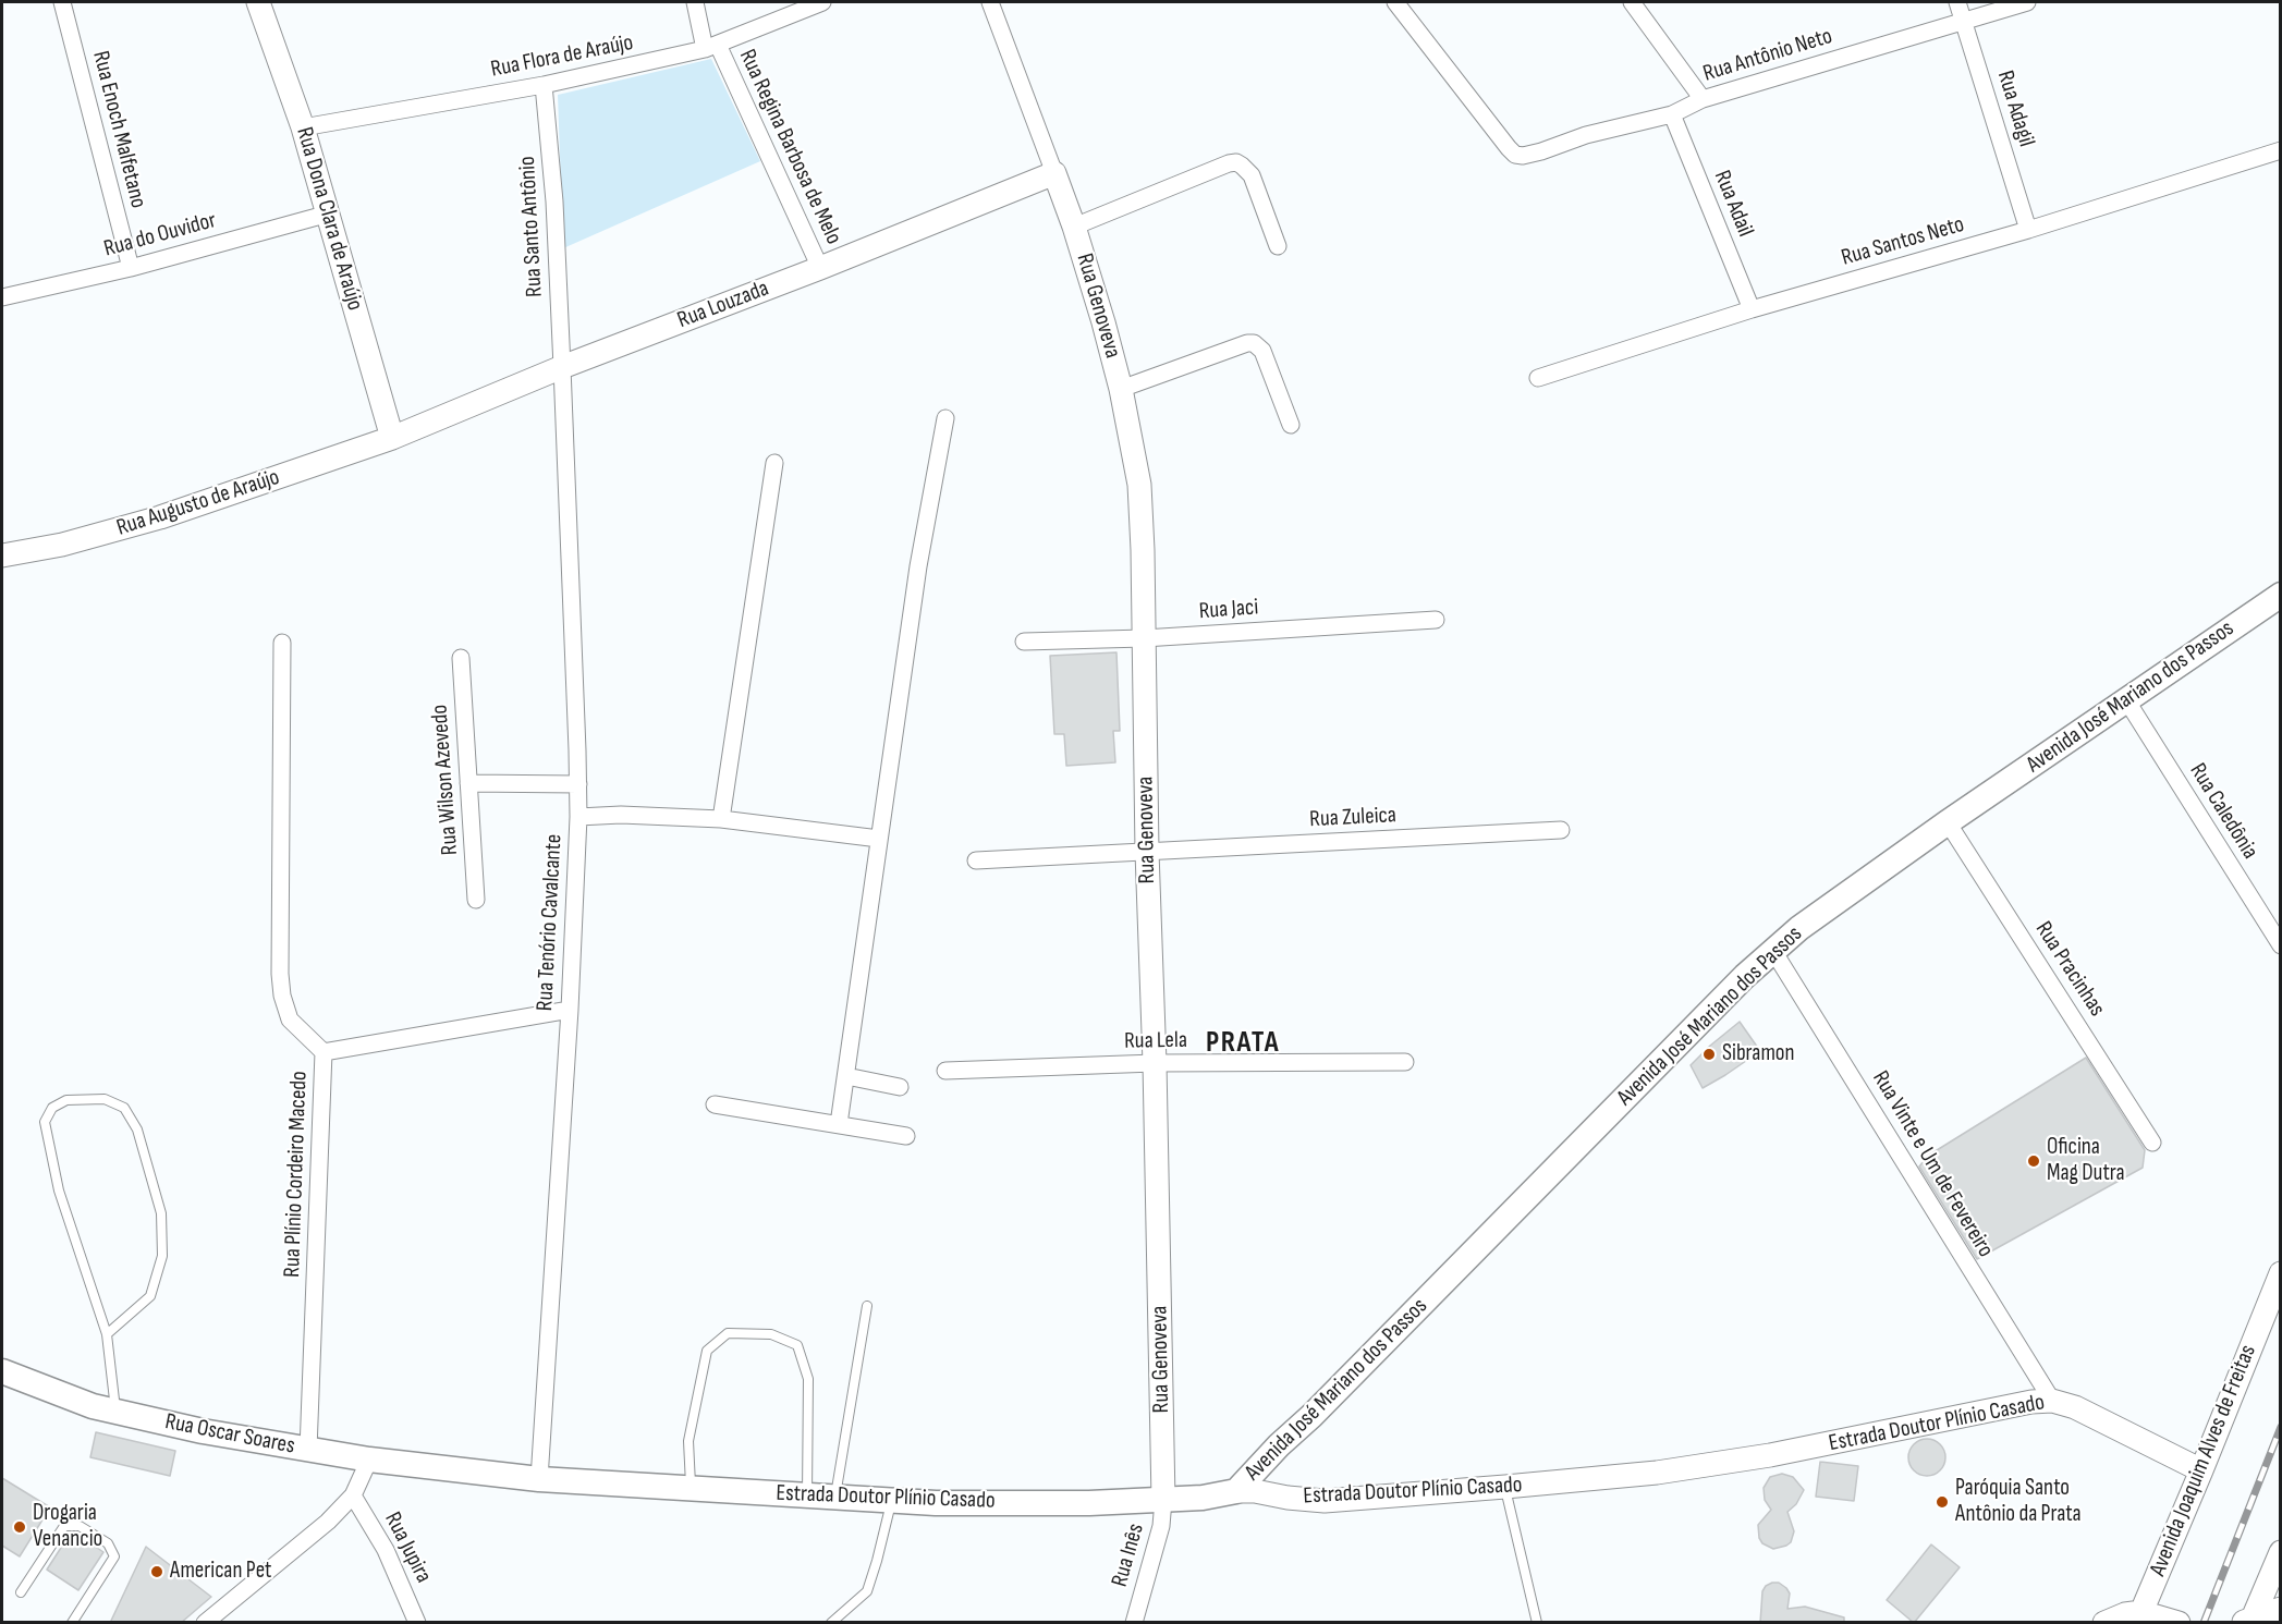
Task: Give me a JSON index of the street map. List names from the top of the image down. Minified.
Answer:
{"streets":{"main road":["Avenida José Mariano dos Passos","Estrada Doutor Plínio Casado","Rua Oscar Soares"],"street":["Rua Antônio Neto","Rua Flora de Araújo","Rua Adagil","Rua Enoch Malfetano","Rua Regina Barbosa de Melo","Rua Adail","Rua Dona Clara de Araújo","Rua Santo Antônio","Rua do Ouvidor","Rua Santos Neto","Rua Louzada","Rua Genoveva","Rua Augusto de Araújo","Rua Jaci","Rua Wilson Azevedo","Rua Caledônia","Rua Zuleica","Rua Tenório Cavalcante","Rua Pracinhas","Rua Lela","Rua Vinte e Um de Fevereiro","Rua Plínio Cordeiro Macedo","Avenida Joaquim Alves de Freitas","Rua Jupira","Rua Inês"]},"crossings":[["Rua Antônio Neto","Rua Adagil"],["Rua Antônio Neto","Rua Adail"],["Rua Flora de Araújo","Rua Regina Barbosa de Melo"],["Rua Flora de Araújo","Rua Dona Clara de Araújo"],["Rua Flora de Araújo","Rua Santo Antônio"],["Rua Adagil","Rua Santos Neto"],["Rua Enoch Malfetano","Rua do Ouvidor"],["Rua Regina Barbosa de Melo","Rua Louzada"],["Rua Adail","Rua Santos Neto"],["Rua Dona Clara de Araújo","Rua do Ouvidor"],["Rua Dona Clara de Araújo","Rua Louzada"],["Rua Dona Clara de Araújo","Rua Augusto de Araújo"],["Rua Santo Antônio","Rua Louzada"],["Rua Santo Antônio","Rua Tenório Cavalcante"],["Rua Louzada","Rua Genoveva"],["Rua Louzada","Rua Augusto de Araújo"],["Rua Louzada","Rua Tenório Cavalcante"],["Rua Genoveva","Rua Jaci"],["Rua Genoveva","Rua Zuleica"],["Rua Genoveva","Rua Lela"],["Rua Genoveva","Estrada Doutor Plínio Casado"],["Rua Genoveva","Rua Inês"],["Avenida José Mariano dos Passos","Rua Caledônia"],["Avenida José Mariano dos Passos","Rua Pracinhas"],["Avenida José Mariano dos Passos","Rua Vinte e Um de Fevereiro"],["Avenida José Mariano dos Passos","Estrada Doutor Plínio Casado"],["Rua Tenório Cavalcante","Estrada Doutor Plínio Casado"],["Rua Vinte e Um de Fevereiro","Estrada Doutor Plínio Casado"],["Rua Plínio Cordeiro Macedo","Rua Oscar Soares"],["Estrada Doutor Plínio Casado","Rua Oscar Soares"],["Estrada Doutor Plínio Casado","Avenida Joaquim Alves de Freitas"],["Estrada Doutor Plínio Casado","Rua Inês"]],"districts":["PRATA"],"places":["Sibramon","Oficina Mag Dutra","Paróquia Santo Antônio da Prata","Drogaria Venancio","American Pet"]}
